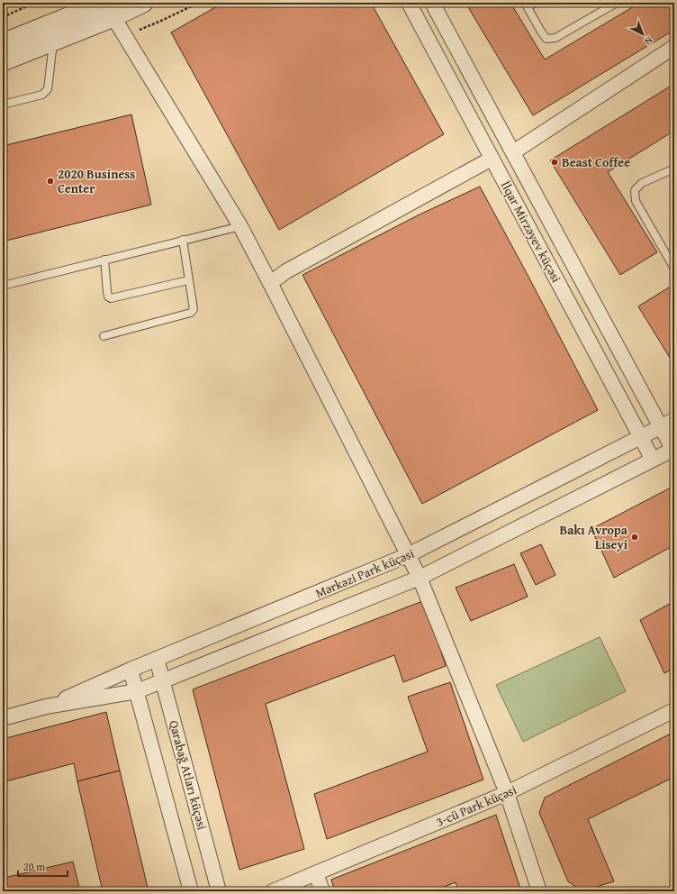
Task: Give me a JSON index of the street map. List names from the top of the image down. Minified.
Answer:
{"streets":{"street":["İlqar Mirzəyev küçəsi","Mərkəzi Park küçəsi","Qarabağ Atları küçəsi","3-cü Park küçəsi"]},"crossings":[["İlqar Mirzəyev küçəsi","Mərkəzi Park küçəsi"],["Mərkəzi Park küçəsi","Qarabağ Atları küçəsi"]],"places":["Beast Coffee","2020 Business Center","Bakı Avropa Liseyi"],"scale_bar":"20 m","north":"bottom right"}
